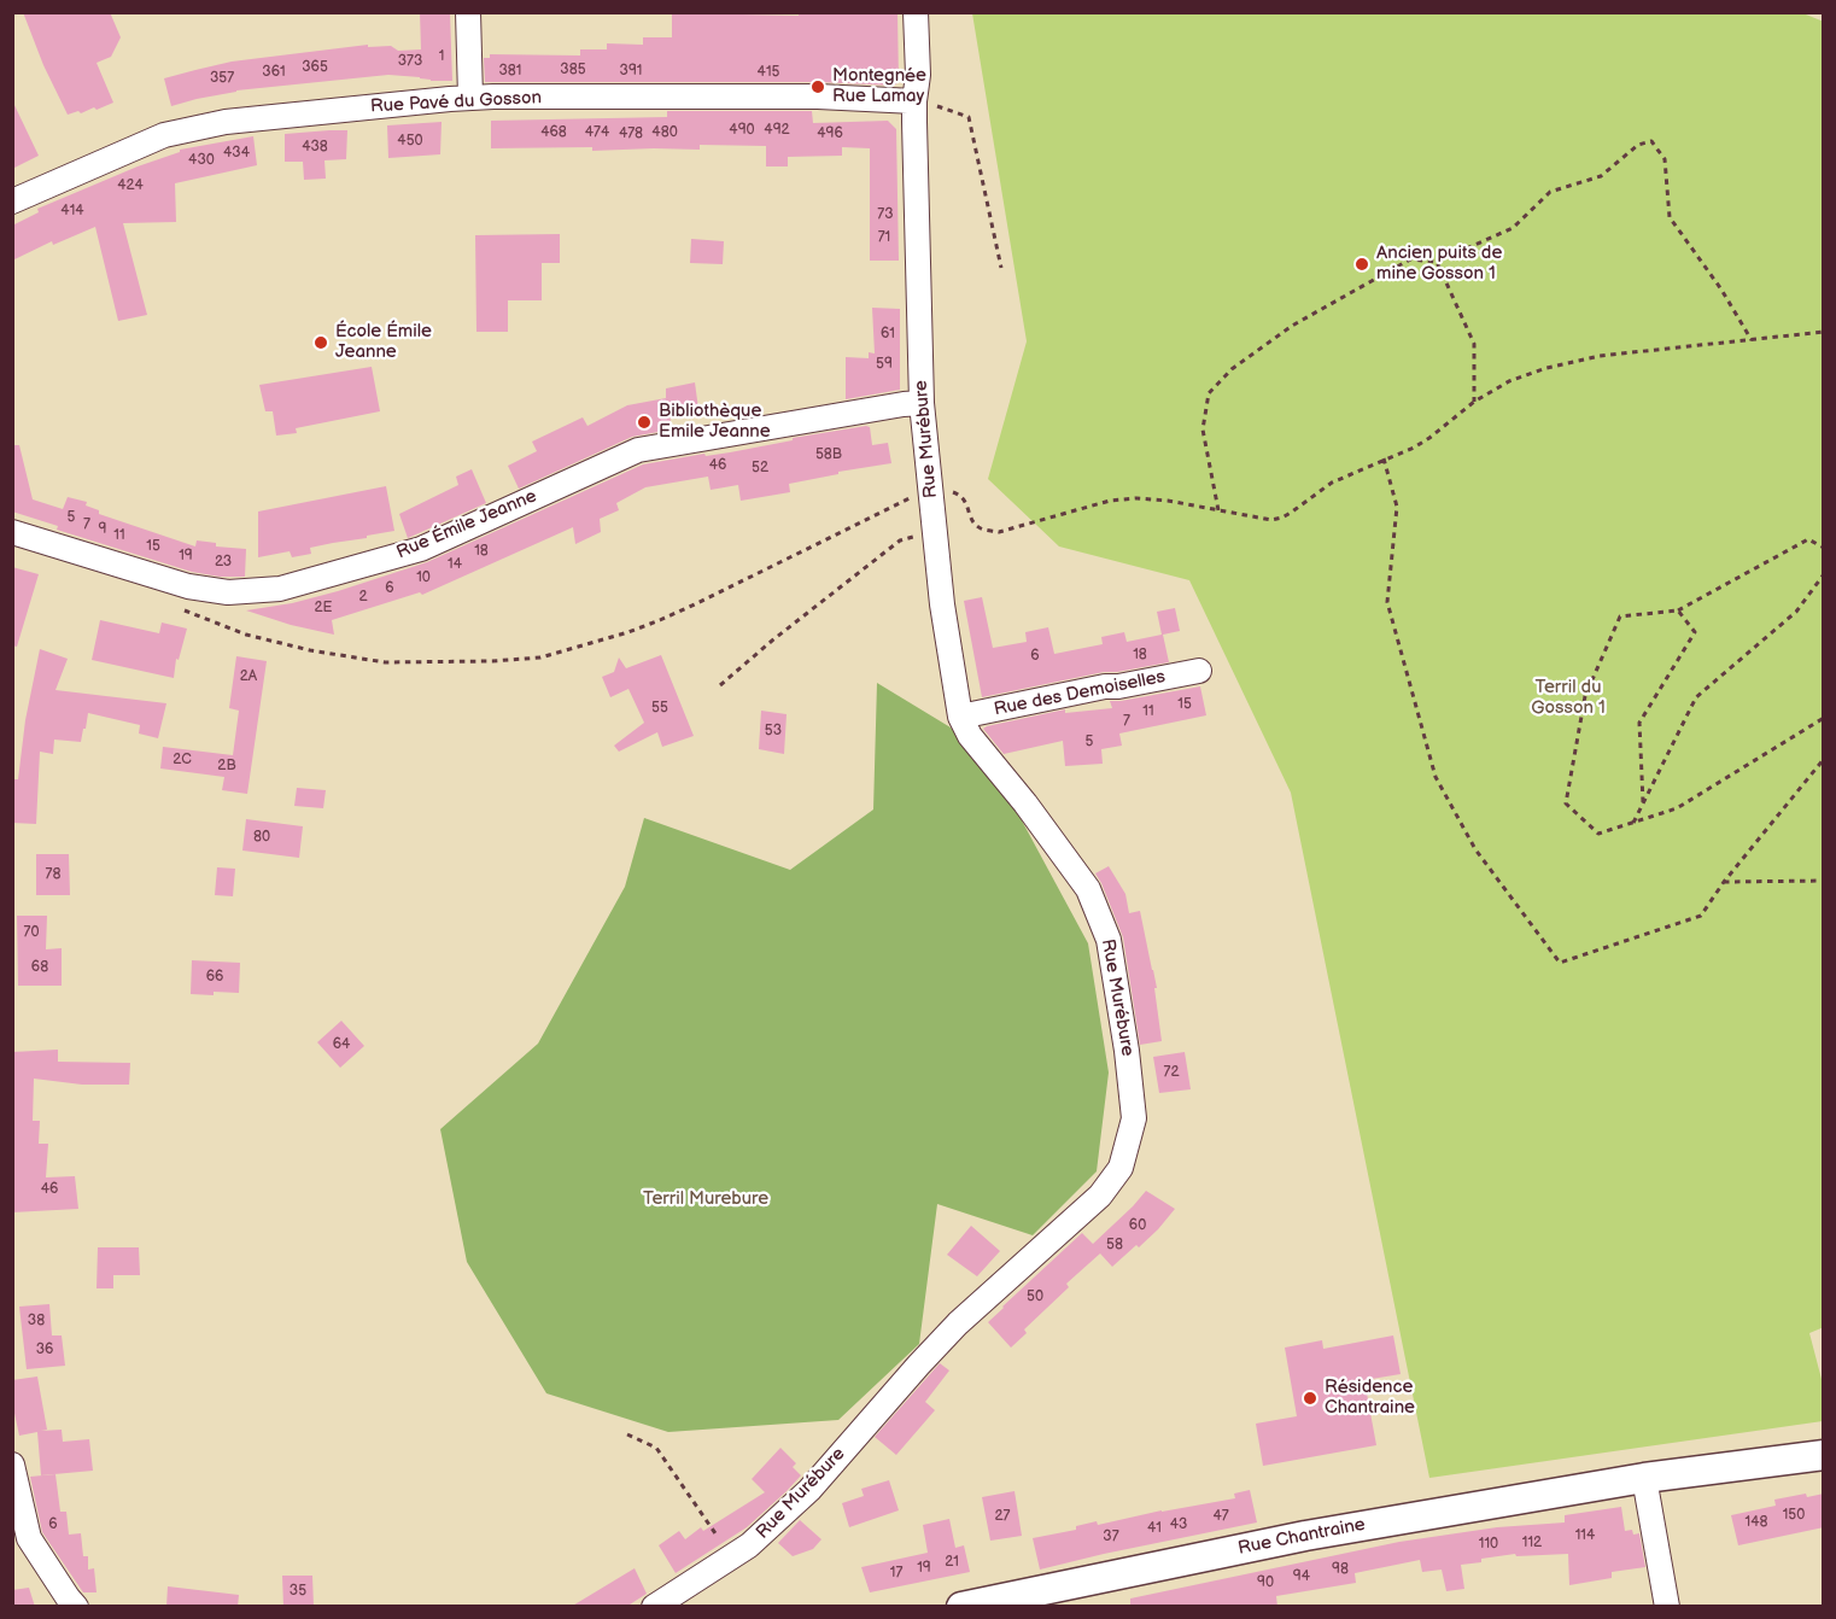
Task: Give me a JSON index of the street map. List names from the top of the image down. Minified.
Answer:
{"streets":{"street":["Rue Pavé du Gosson","Rue Murébure","Rue Émile Jeanne","Rue des Demoiselles","Rue Chantraine"]},"crossings":[["Rue Pavé du Gosson","Rue Murébure"],["Rue Murébure","Rue Émile Jeanne"],["Rue Murébure","Rue des Demoiselles"]],"parks":["Terril du Gosson 1","Terril Murebure"],"places":["Montegnée Rue Lamay","Ancien puits de mine Gosson 1","École Émile Jeanne","Bibliothèque Emile Jeanne","Résidence Chantraine"],"house_numbers":["1","373","365","385","381","391","361","415","357","490","492","468","474","480","478","496","450","438","434","430","424","414","73","71","61","59","58B","46","52","5","7","9","11","15","18","19","23","14","10","6","2","2E","18","6","2A","15","55","11","7","53","5","2C","2B","80","78","70","68","66","64","72","46","60","58","50","38","36","150","27","47","148","6","43","41","114","37","112","110","21","19","98","17","94","90","35"]}
